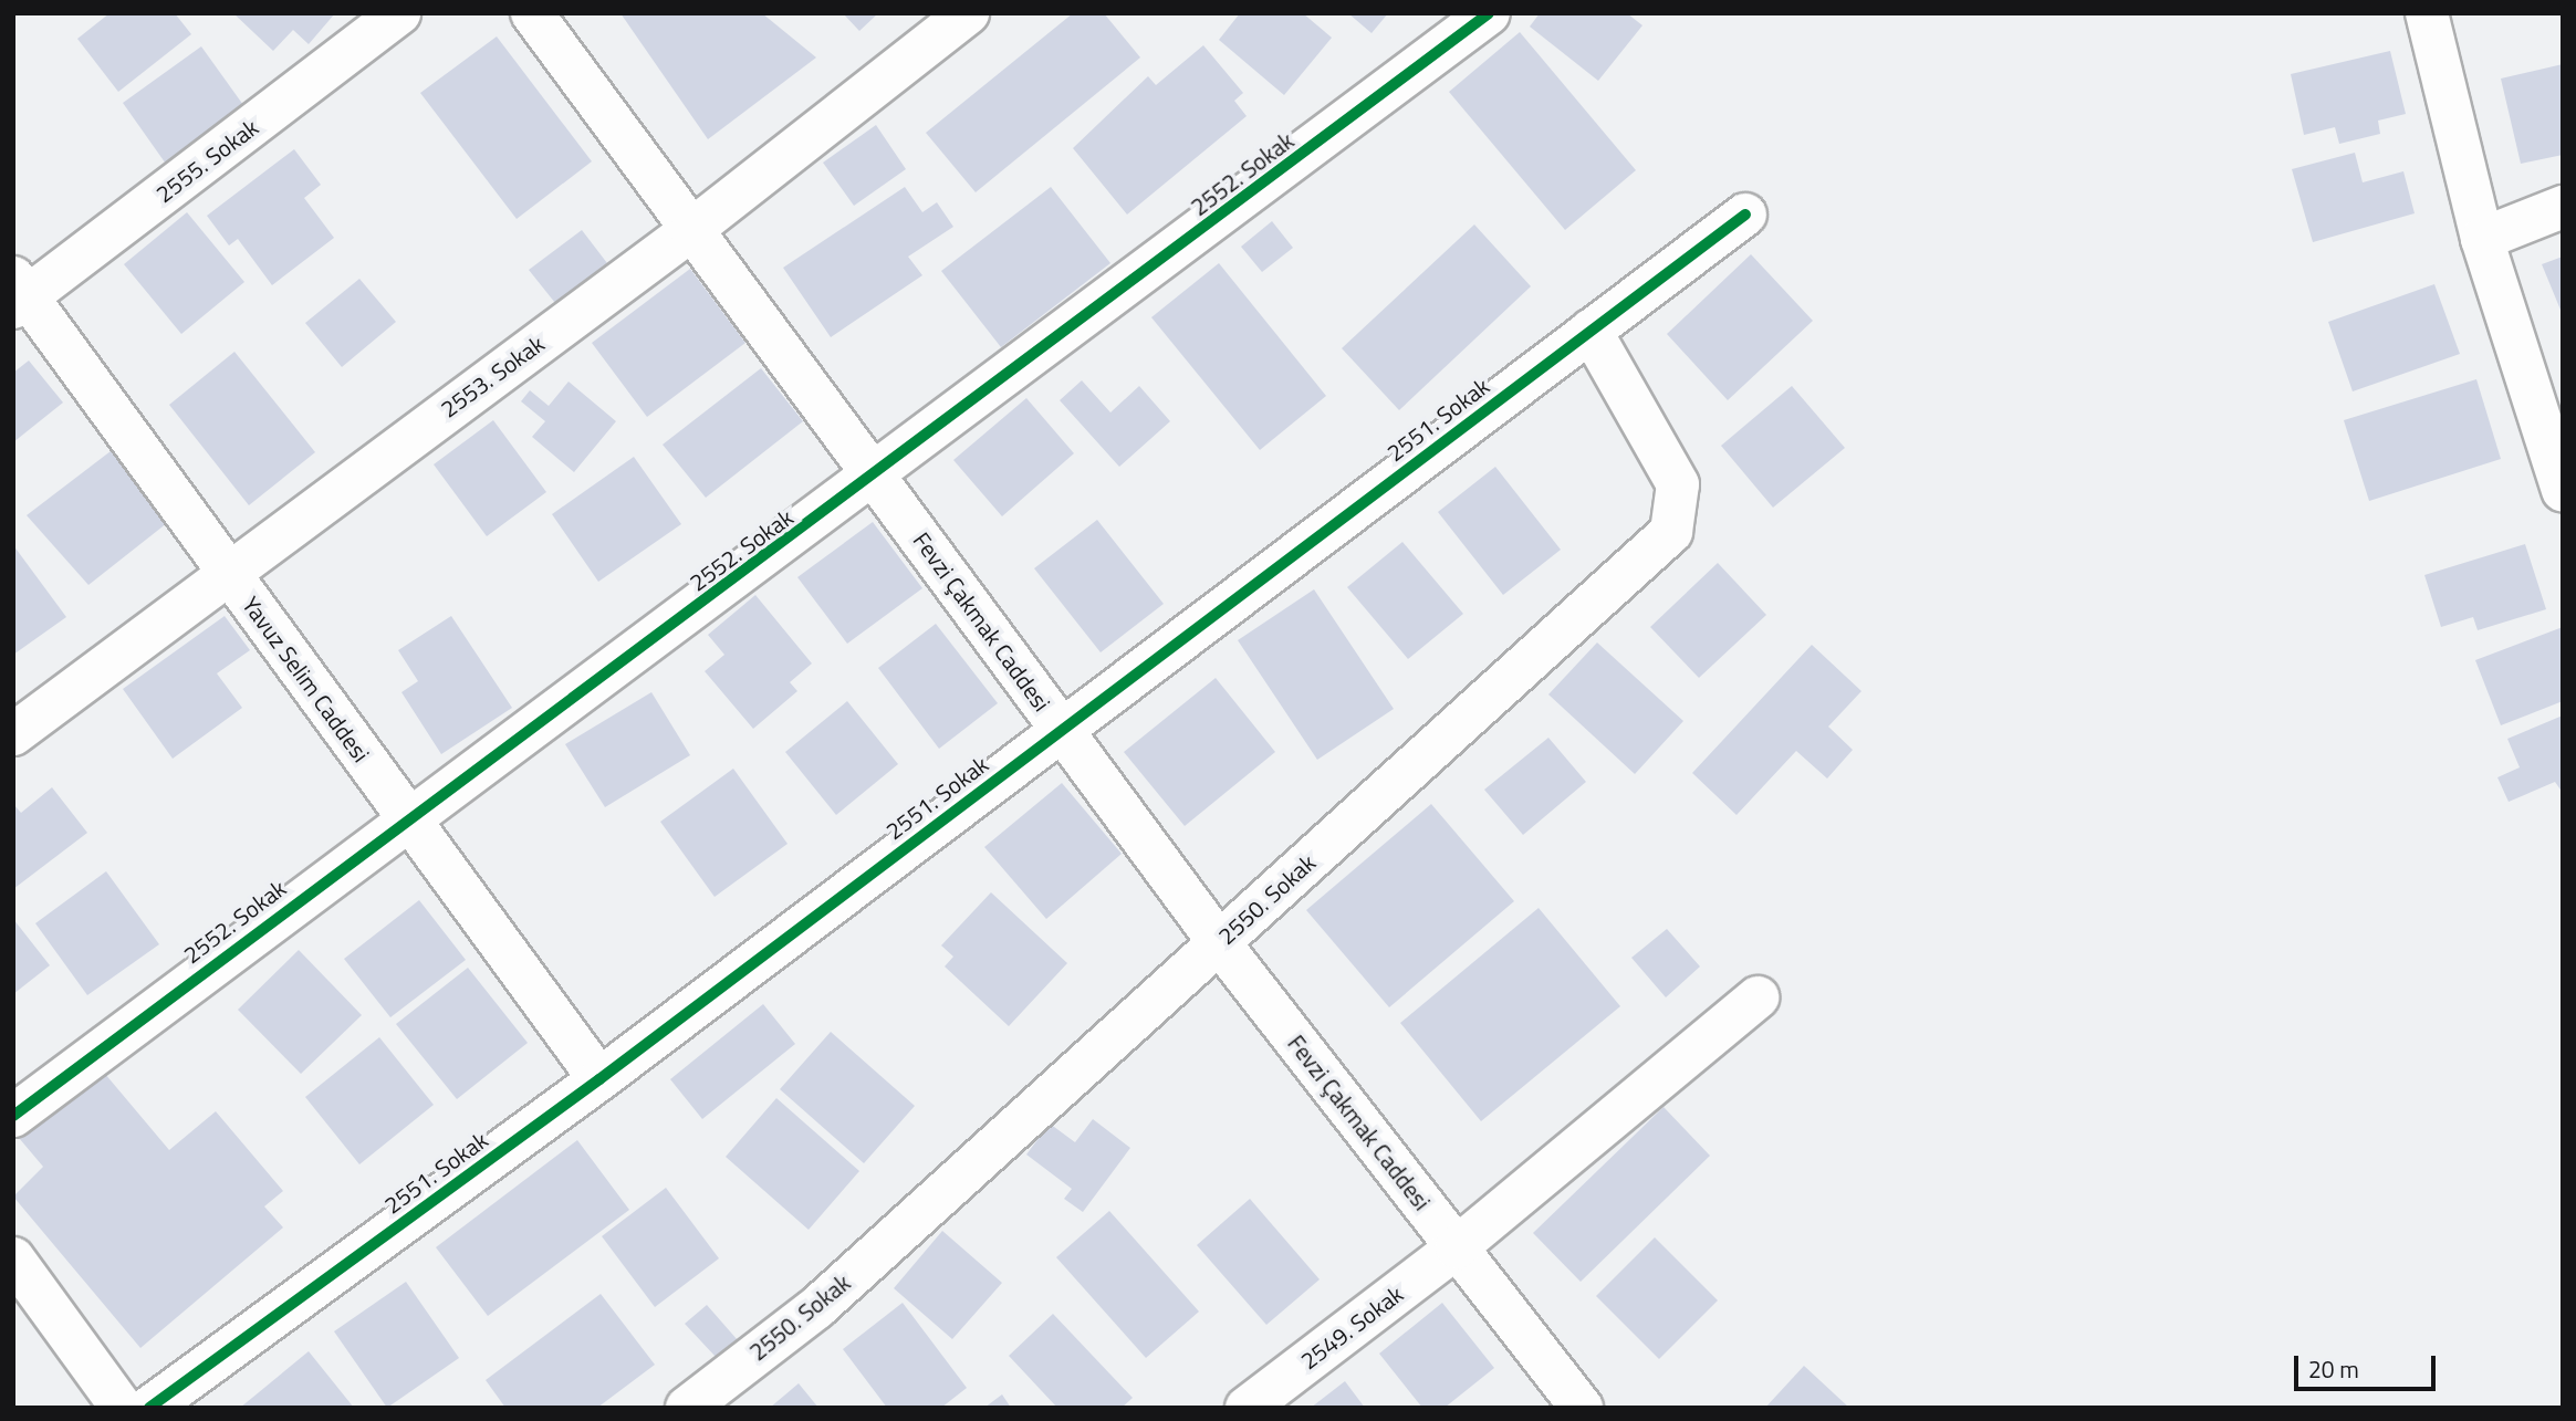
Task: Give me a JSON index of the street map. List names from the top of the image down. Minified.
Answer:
{"streets":{"street":["2555. Sokak","2552. Sokak","2553. Sokak","2551. Sokak","Fevzi Çakmak Caddesi","Yavuz Selim Caddesi","2550. Sokak","2549. Sokak"]},"crossings":[["2555. Sokak","Yavuz Selim Caddesi"],["2552. Sokak","Fevzi Çakmak Caddesi"],["2552. Sokak","Yavuz Selim Caddesi"],["2553. Sokak","Fevzi Çakmak Caddesi"],["2553. Sokak","Yavuz Selim Caddesi"],["2551. Sokak","Fevzi Çakmak Caddesi"],["2551. Sokak","Yavuz Selim Caddesi"],["2551. Sokak","2550. Sokak"],["Fevzi Çakmak Caddesi","2550. Sokak"],["Fevzi Çakmak Caddesi","2549. Sokak"]],"scale_bar":"20 m"}
